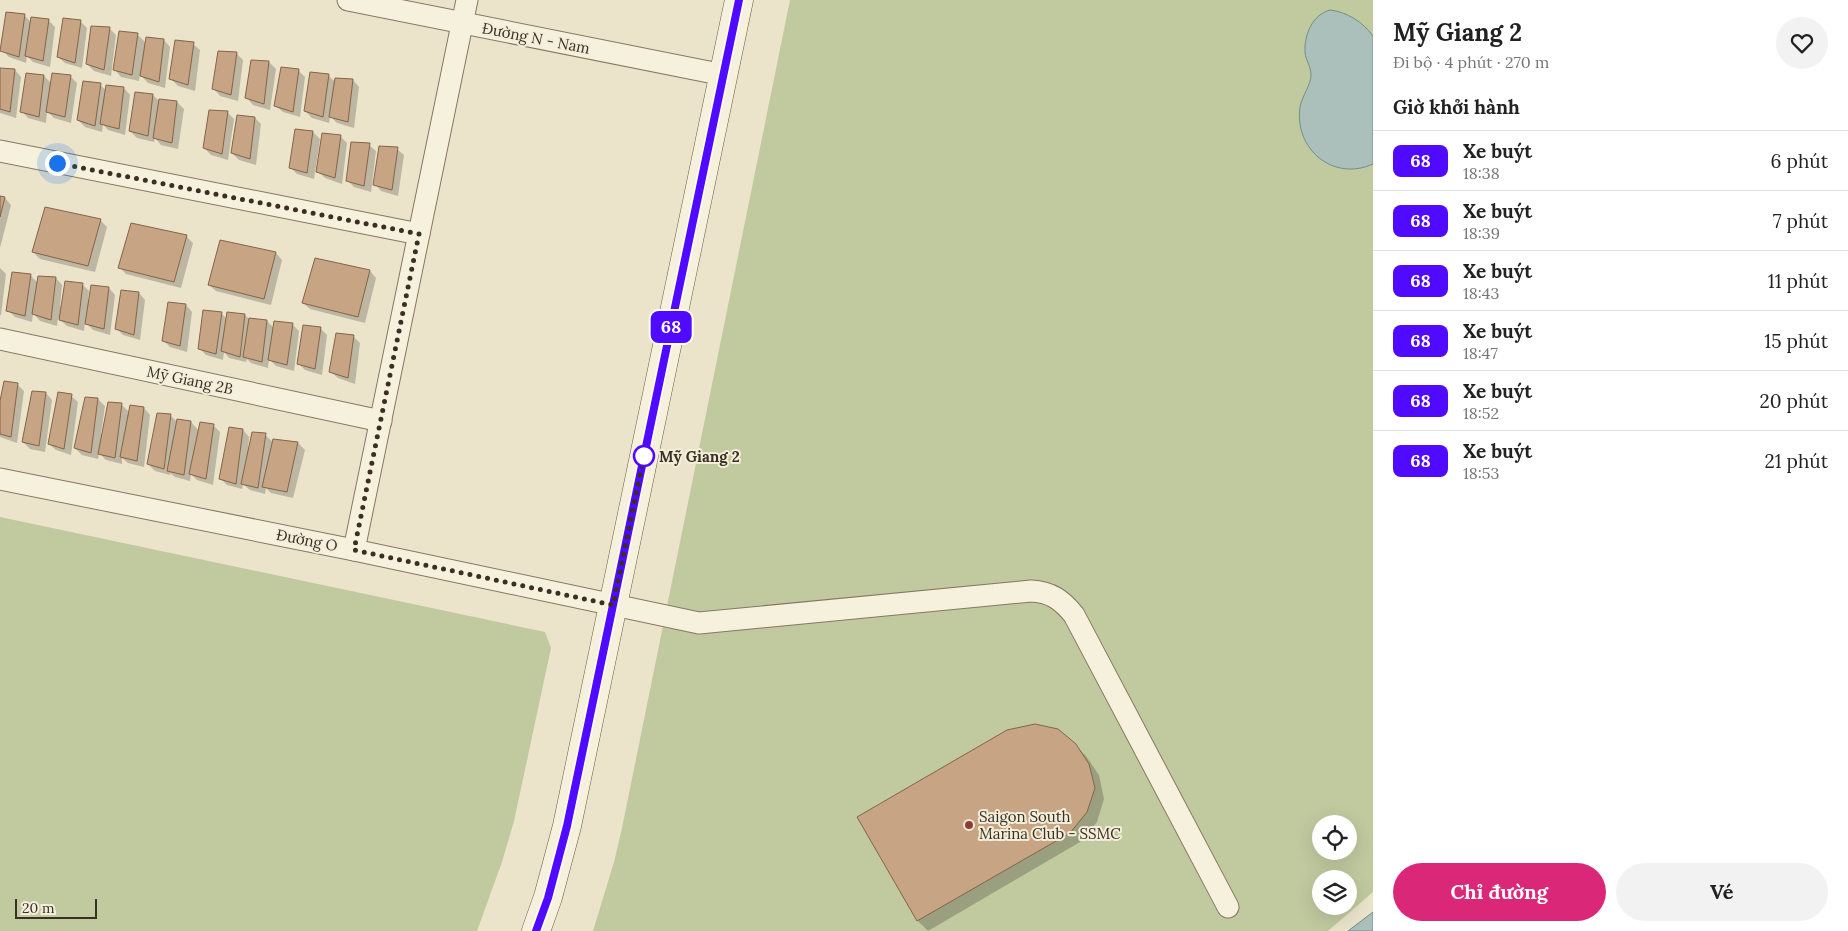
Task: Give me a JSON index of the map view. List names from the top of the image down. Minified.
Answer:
{"streets":{"street":["Đường N - Nam","Mỹ Giang 2B","Đường O"]},"places":["Mỹ Giang 2","Saigon South Marina Club - SSMC"],"lines":["bus line 68"],"scale_bar":"20 m","page":{"on_map":"68","heading":[["Mỹ Giang 2","Đi bộ · 4 phút · 270 m"],"Giờ khởi hành"],"list":[{"mark":"68","name":"Xe buýt","note":"18:38","value":"6 phút"},{"mark":"68","name":"Xe buýt","note":"18:39","value":"7 phút"},{"mark":"68","name":"Xe buýt","note":"18:43","value":"11 phút"},{"mark":"68","name":"Xe buýt","note":"18:47","value":"15 phút"},{"mark":"68","name":"Xe buýt","note":"18:52","value":"20 phút"},{"mark":"68","name":"Xe buýt","note":"18:53","value":"21 phút"}],"buttons":["Chỉ đường","Vé"],"scale":"20 m"}}
